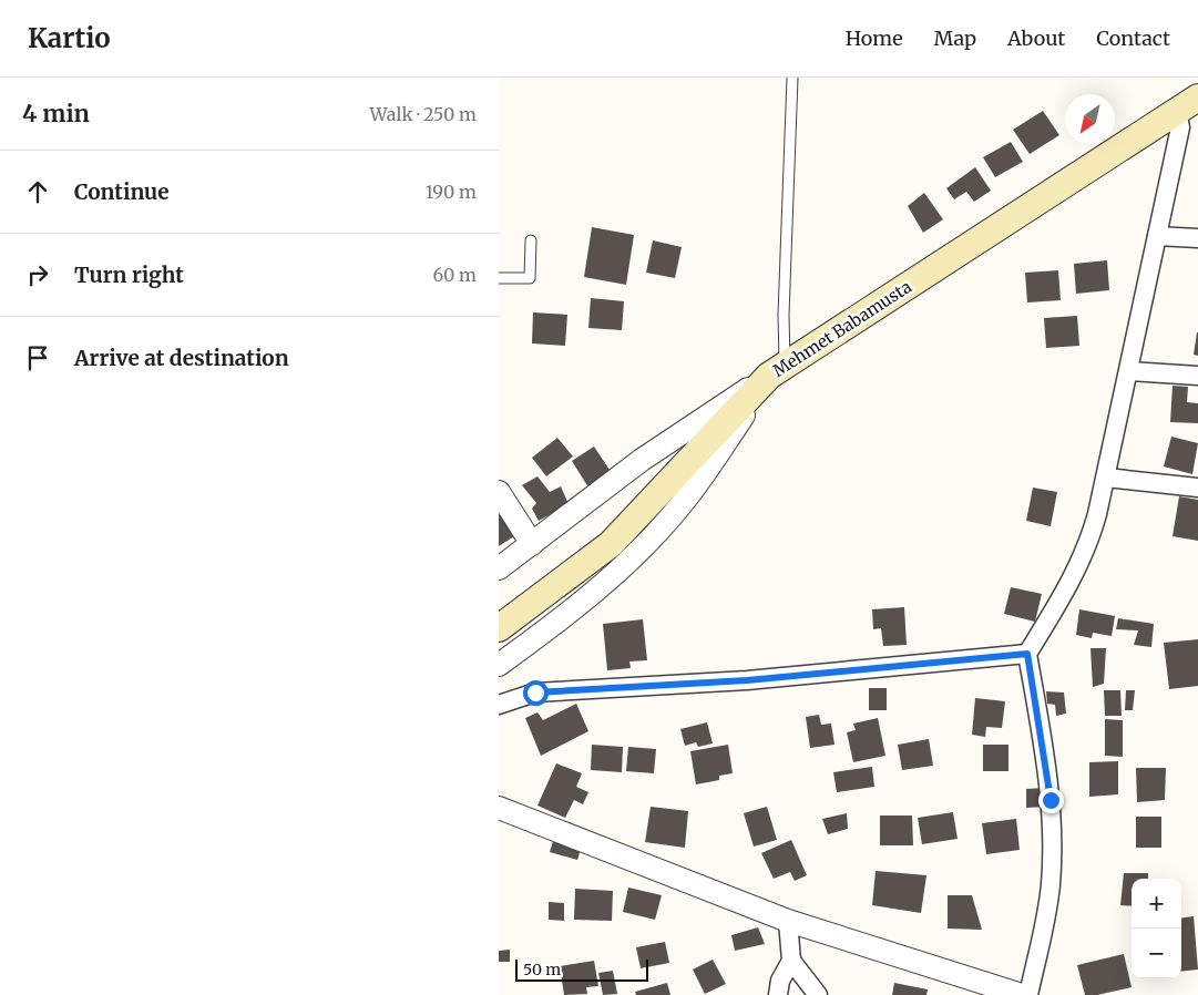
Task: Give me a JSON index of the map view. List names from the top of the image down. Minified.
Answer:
{"streets":{"main road":["Mehmet Babamusta"]},"scale_bar":"50 m","north":"bottom left","page":{"header":"Kartio","nav":["Home","Map","About","Contact"],"heading":["4 min","Walk · 250 m"],"list":[["Continue","190 m"],["Turn right","60 m"],"Arrive at destination"],"map_buttons":["+","−"],"scale":"50 m"}}
